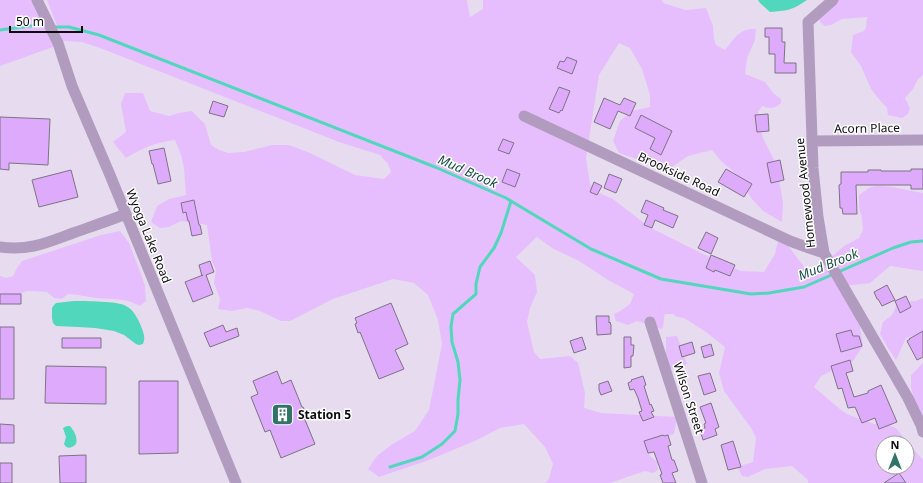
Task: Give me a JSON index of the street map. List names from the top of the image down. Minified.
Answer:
{"streets":{"street":["Acorn Place","Brookside Road","Homewood Avenue","Wyoga Lake Road","Wilson Street"]},"crossings":[["Acorn Place","Homewood Avenue"],["Brookside Road","Homewood Avenue"]],"water":["Mud Brook"],"places":{"building":["Station 5"]},"scale_bar":"50 m","north":"top"}
